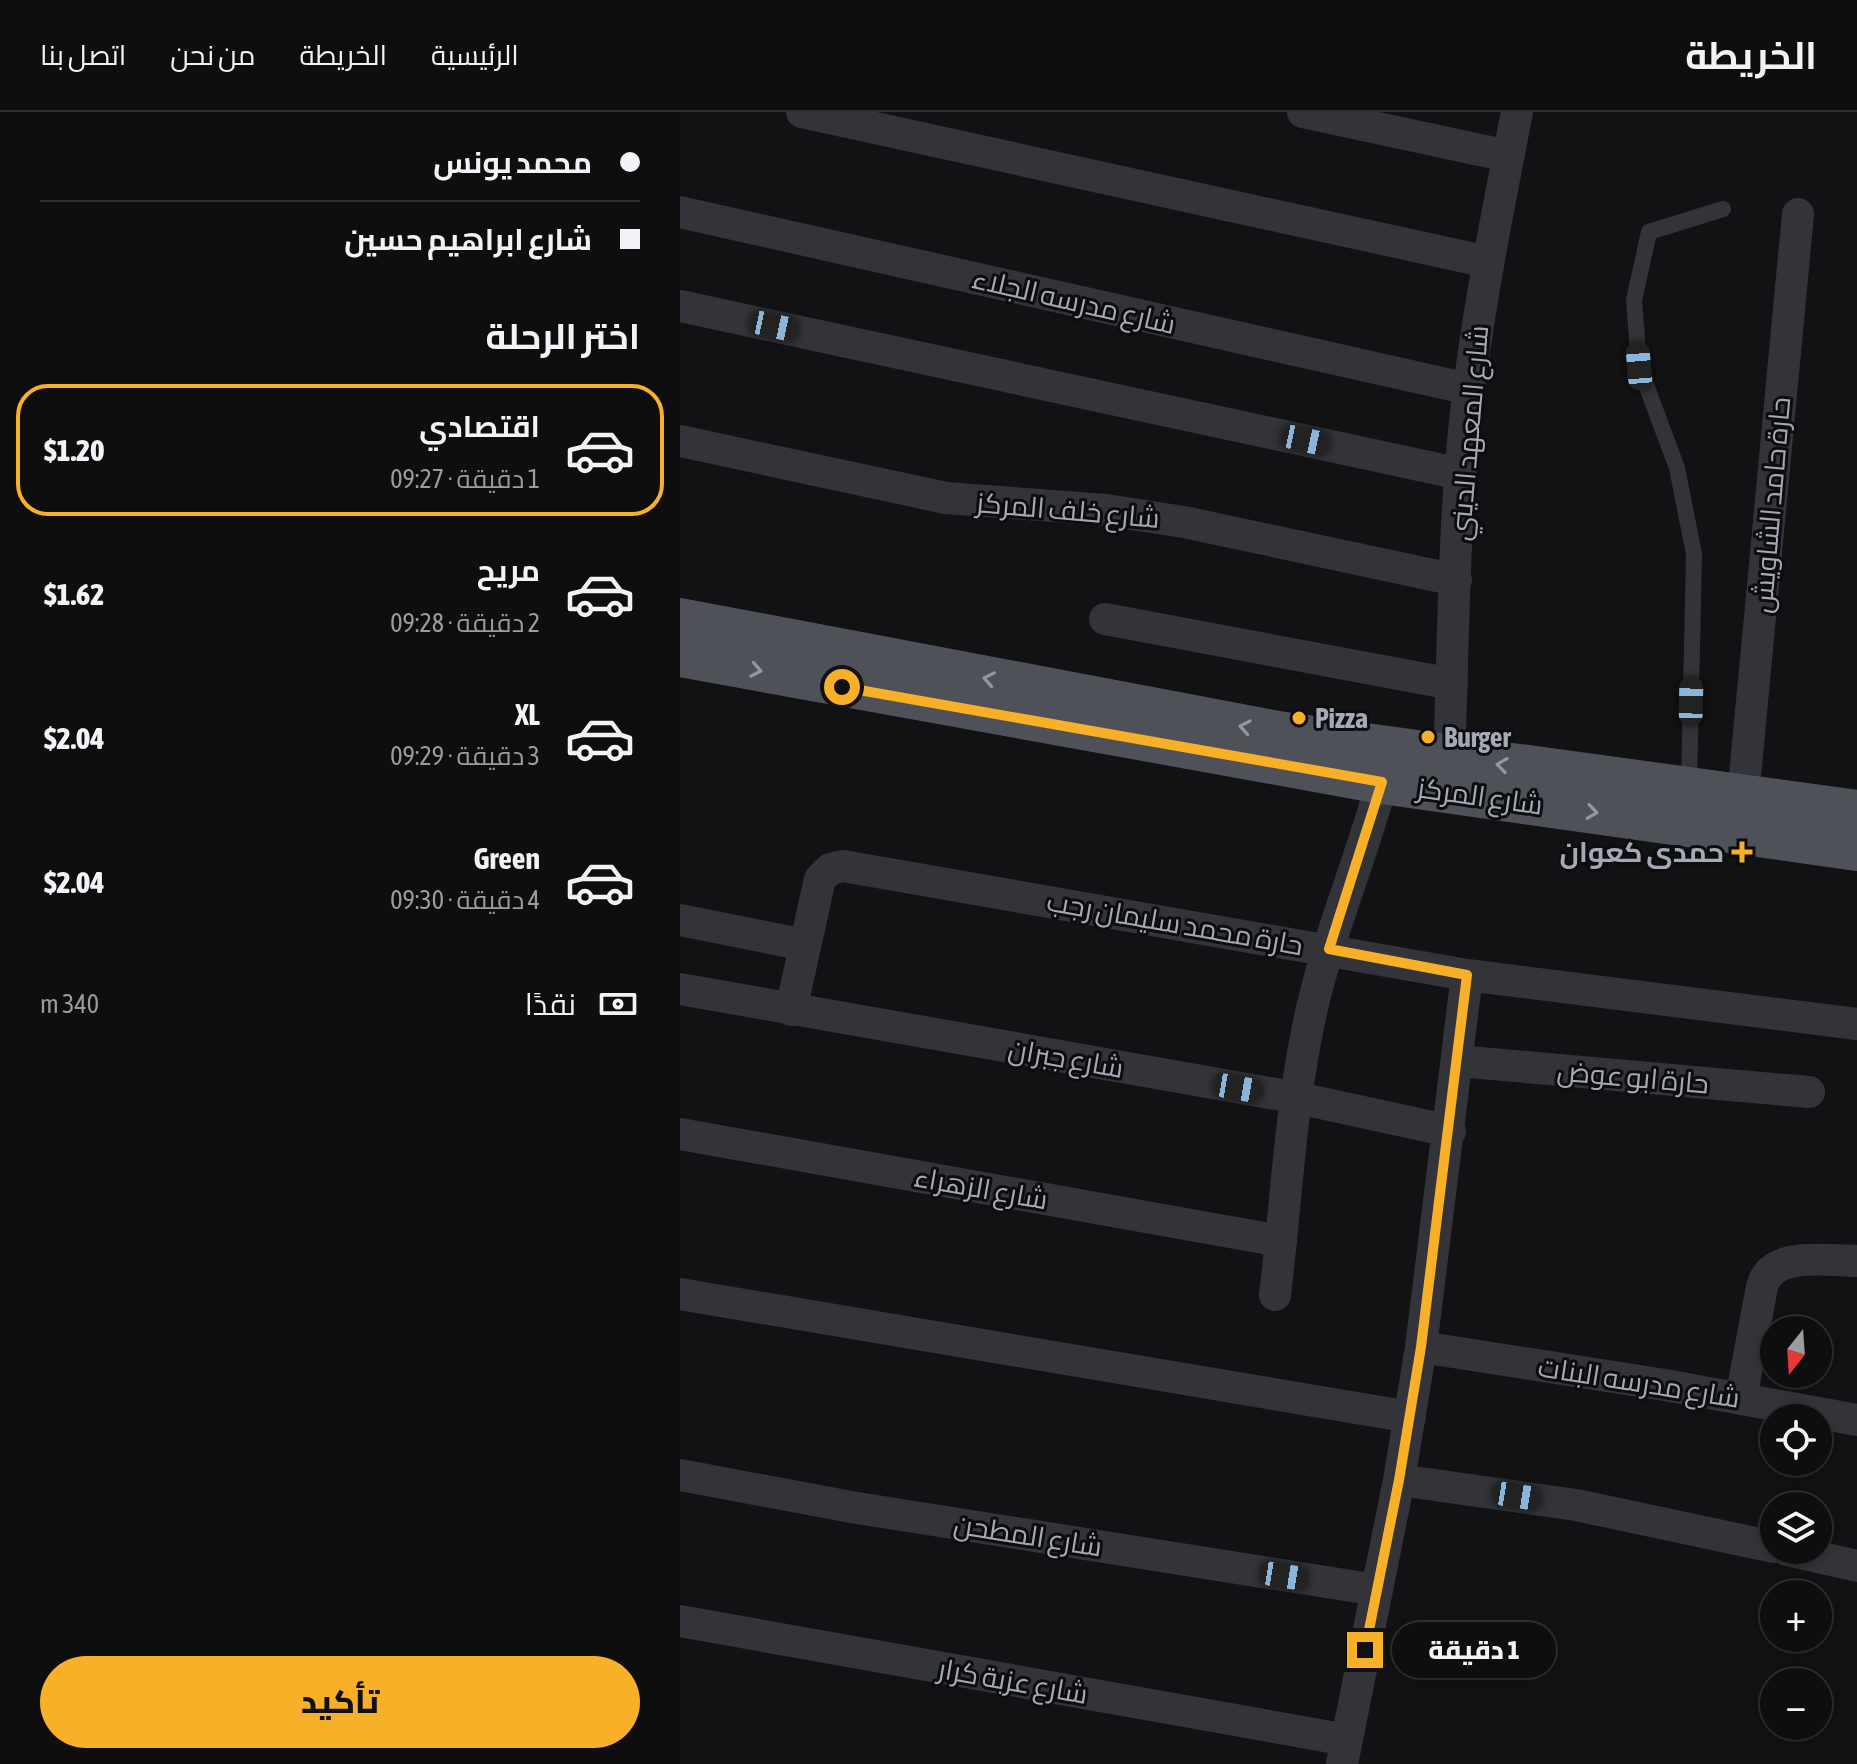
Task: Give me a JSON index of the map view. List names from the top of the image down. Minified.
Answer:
{"streets":{"main road":["شارع المركز"],"street":["شارع مدرسه الجلاء","شارع المعهد الديني","حارة حامد الشاويش","شارع خلف المركز","حارة محمد سليمان رجب","شارع جبران","حارة ابو عوض","شارع الزهراء","شارع مدرسه البنات","شارع المطحن","شارع عزبة كرار"]},"crossings":[["شارع مدرسه الجلاء","شارع المعهد الديني"],["شارع المعهد الديني","شارع خلف المركز"],["شارع المعهد الديني","شارع المركز"],["حارة حامد الشاويش","شارع المركز"],["حارة محمد سليمان رجب","شارع جبران"]],"places":{"other":["Pizza","Burger"],"health":["حمدى كعوان"]},"north":"bottom","page":{"header":"الخريطة","nav":["الرئيسية","الخريطة","من نحن","اتصل بنا"],"banner":["محمد يونس","شارع ابراهيم حسين"],"heading":"اختر الرحلة","list":[{"name":"اقتصادي","note":"1 دقيقة · 09:27","value":"$1.20"},{"name":"مريح","note":"2 دقيقة · 09:28","value":"$1.62"},{"name":"XL","note":"3 دقيقة · 09:29","value":"$2.04"},{"name":"Green","note":"4 دقيقة · 09:30","value":"$2.04"}],"pay":["نقدًا","340 m"],"map_buttons":["+","−"],"bubble":"1 دقيقة","buttons":"تأكيد"}}
